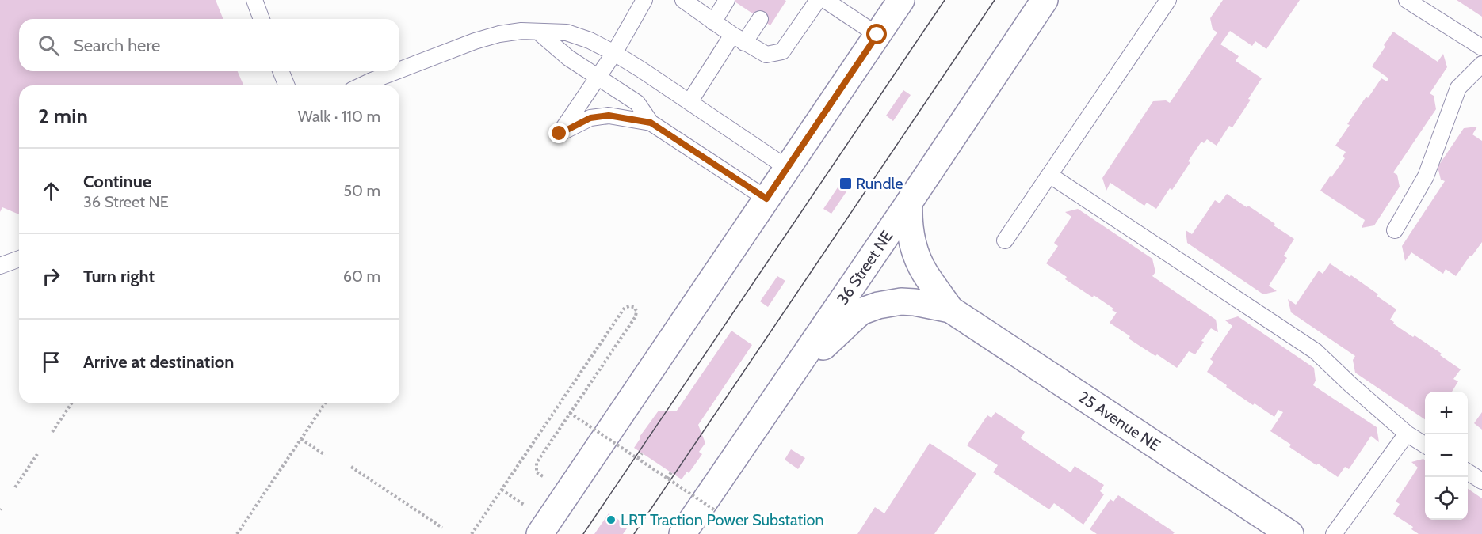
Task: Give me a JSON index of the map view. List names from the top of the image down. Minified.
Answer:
{"streets":{"main road":["36 Street NE","25 Avenue NE"]},"places":{"transit":["Rundle"],"other":["LRT Traction Power Substation"]},"page":{"search":"Search here","heading":["2 min","Walk · 110 m"],"list":[["Continue","36 Street NE","50 m"],["Turn right","60 m"],"Arrive at destination"],"map_buttons":["+","−"]}}
